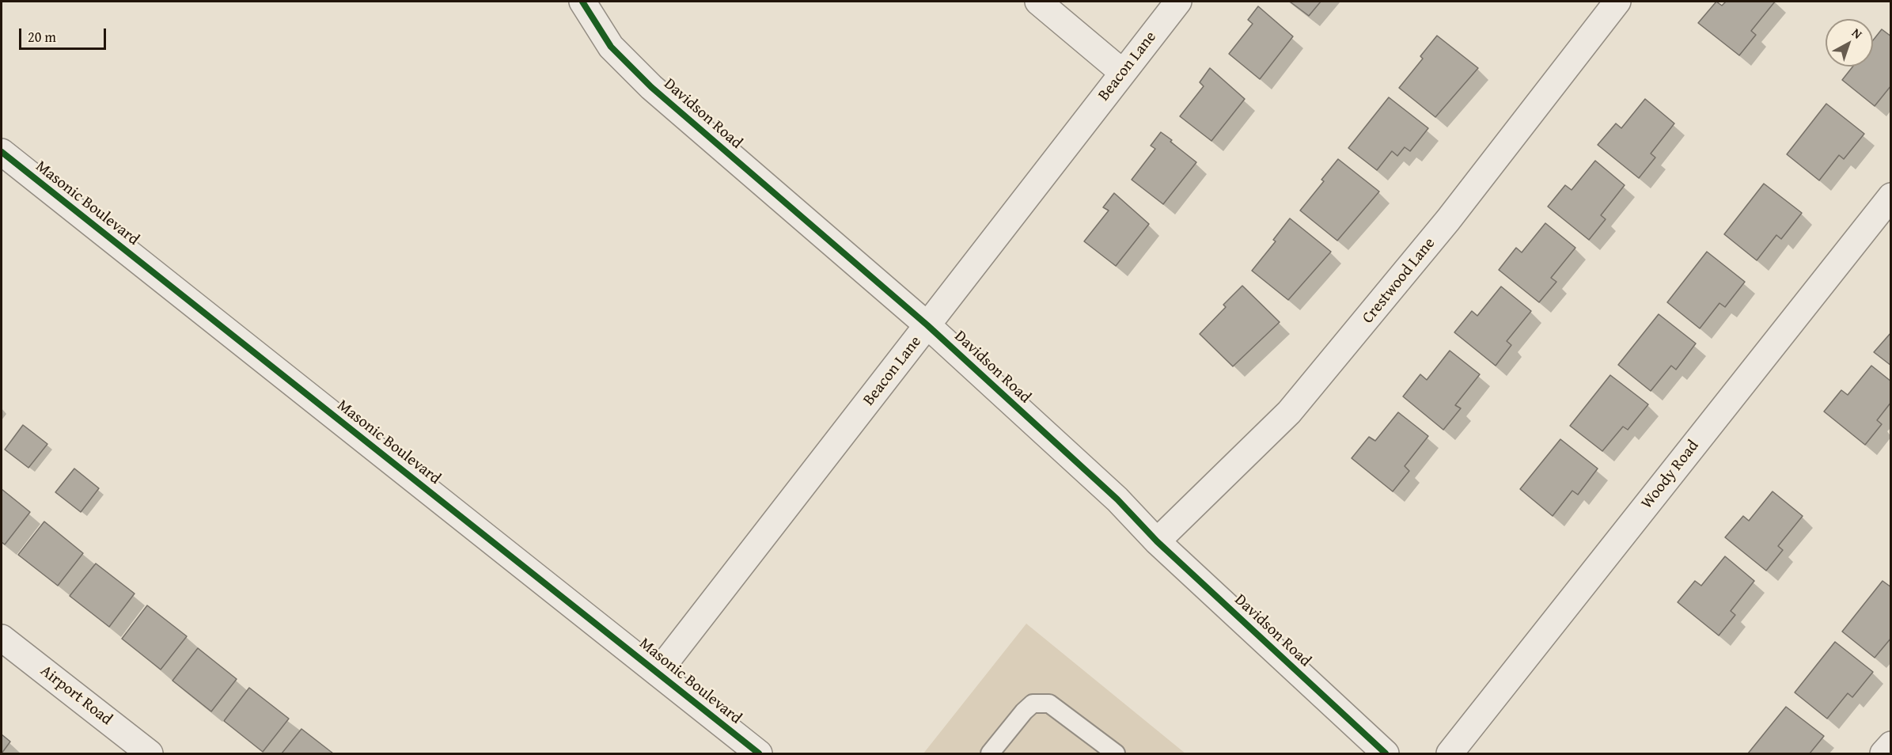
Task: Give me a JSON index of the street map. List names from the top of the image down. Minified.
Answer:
{"streets":{"street":["Beacon Lane","Davidson Road","Masonic Boulevard","Crestwood Lane","Woody Road","Airport Road"]},"crossings":[["Beacon Lane","Davidson Road"],["Beacon Lane","Masonic Boulevard"],["Davidson Road","Crestwood Lane"]],"scale_bar":"20 m","north":"top right"}
